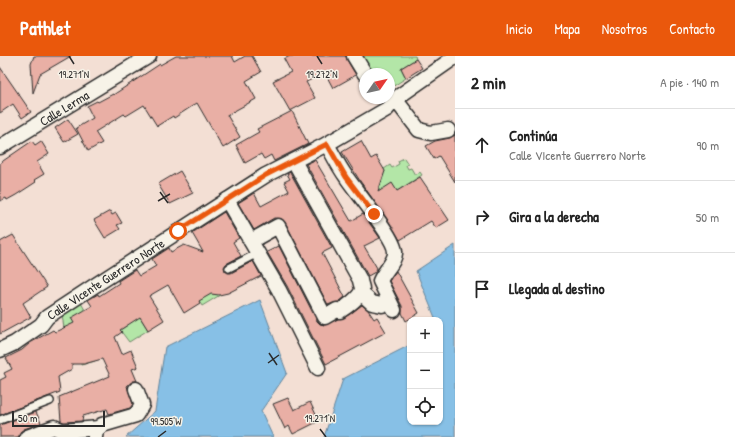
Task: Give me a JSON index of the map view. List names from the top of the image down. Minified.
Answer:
{"streets":{"street":["Calle Lerma","Calle VIcente Guerrero Norte"]},"scale_bar":"50 m","north":"top right","page":{"header":"Pathlet","nav":["Inicio","Mapa","Nosotros","Contacto"],"heading":["2 min","A pie · 140 m"],"list":[["Continúa","Calle VIcente Guerrero Norte","90 m"],["Gira a la derecha","50 m"],"Llegada al destino"],"map_buttons":["+","−"],"scale":"50 m"},"coordinates":["19.271°N","19.272°N","99.505°W"]}
